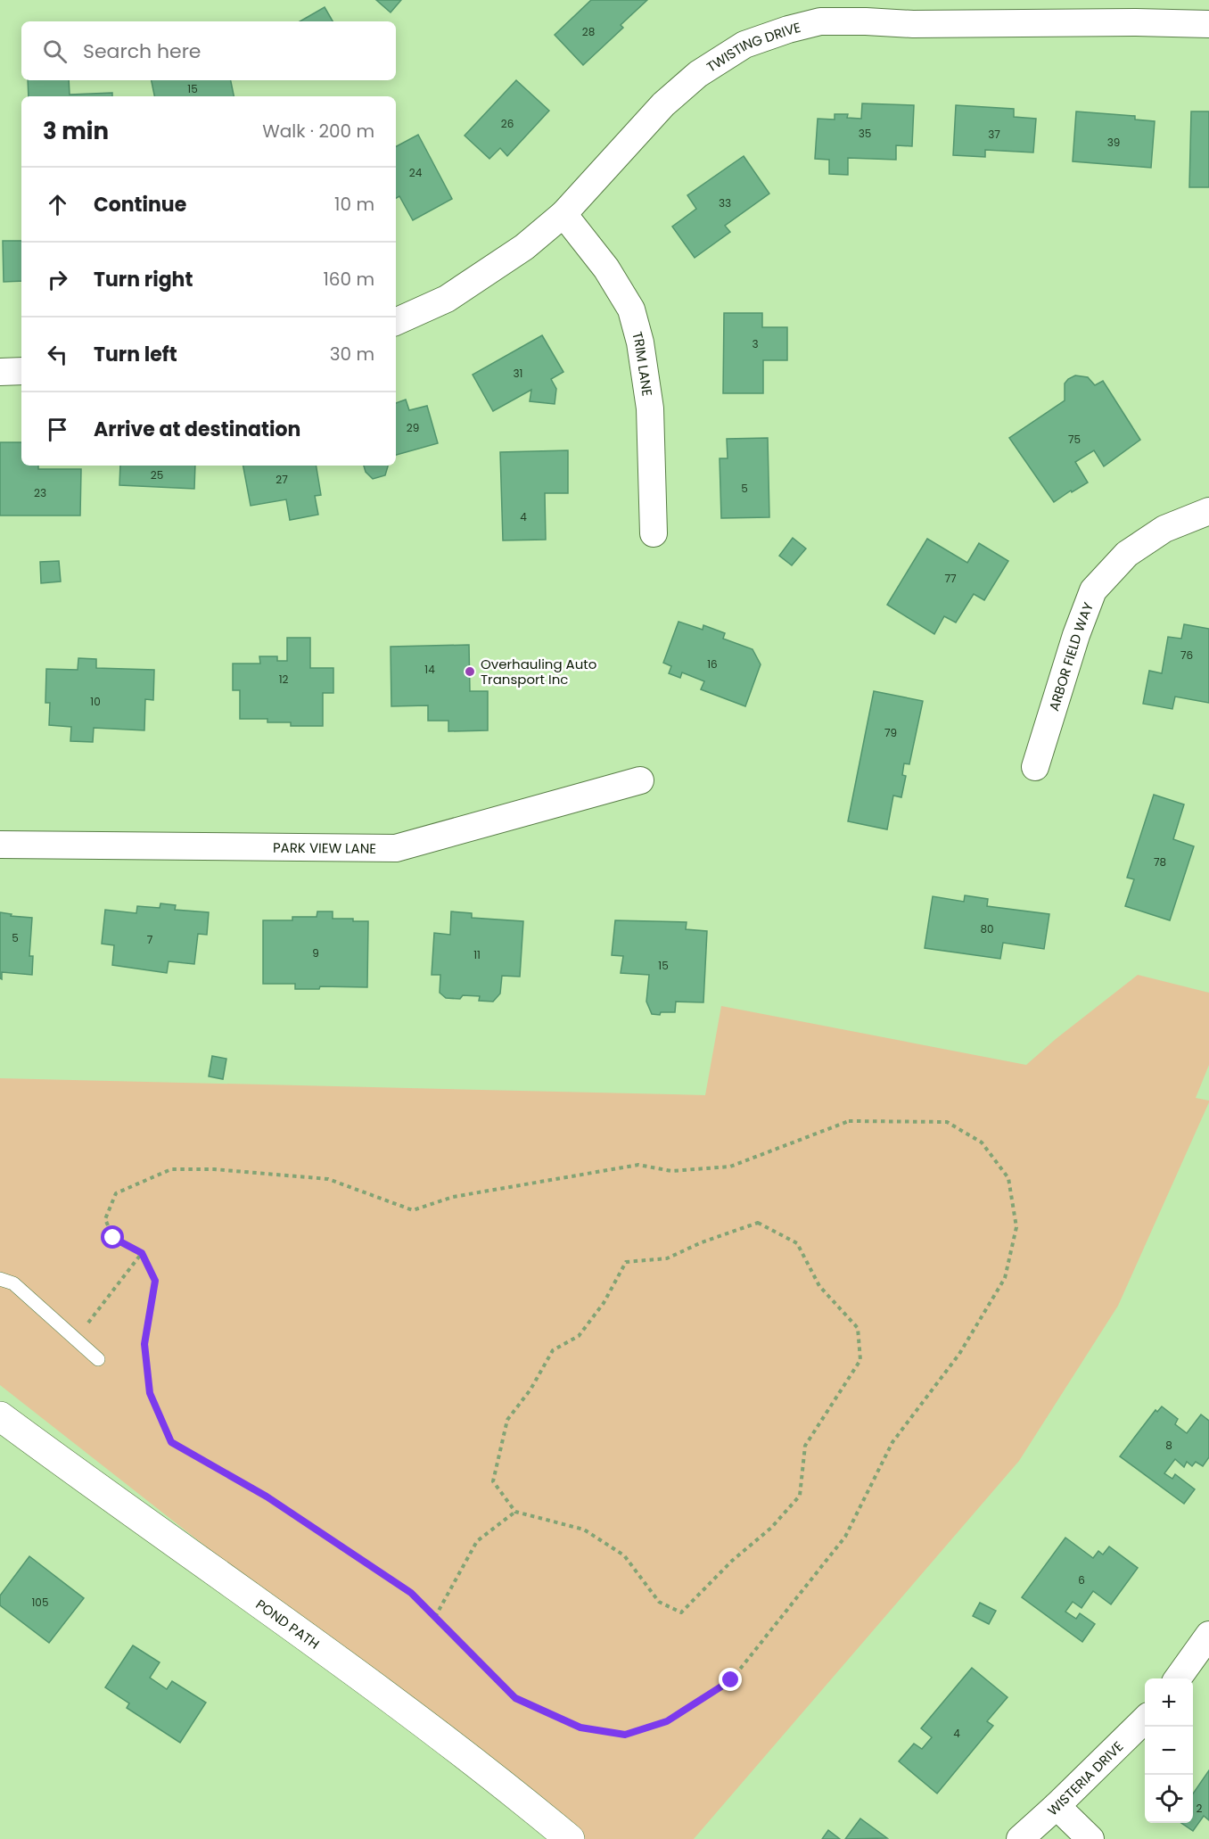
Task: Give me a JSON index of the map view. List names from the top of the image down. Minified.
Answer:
{"streets":{"street":["TWISTING DRIVE","TRIM LANE","ARBOR FIELD WAY","PARK VIEW LANE","POND PATH","WISTERIA DRIVE"]},"crossings":[["TWISTING DRIVE","TRIM LANE"]],"places":["Overhauling Auto Transport Inc"],"house_numbers":["28","15","26","35","37","39","24","33","3","31","29","75","25","27","5","23","4","77","76","16","14","12","10","79","78","80","5","7","9","11","15","8","6","105","4","2"],"page":{"search":"Search here","heading":["3 min","Walk · 200 m"],"list":[["Continue","10 m"],["Turn right","160 m"],["Turn left","30 m"],"Arrive at destination"],"map_buttons":["+","−"]}}
